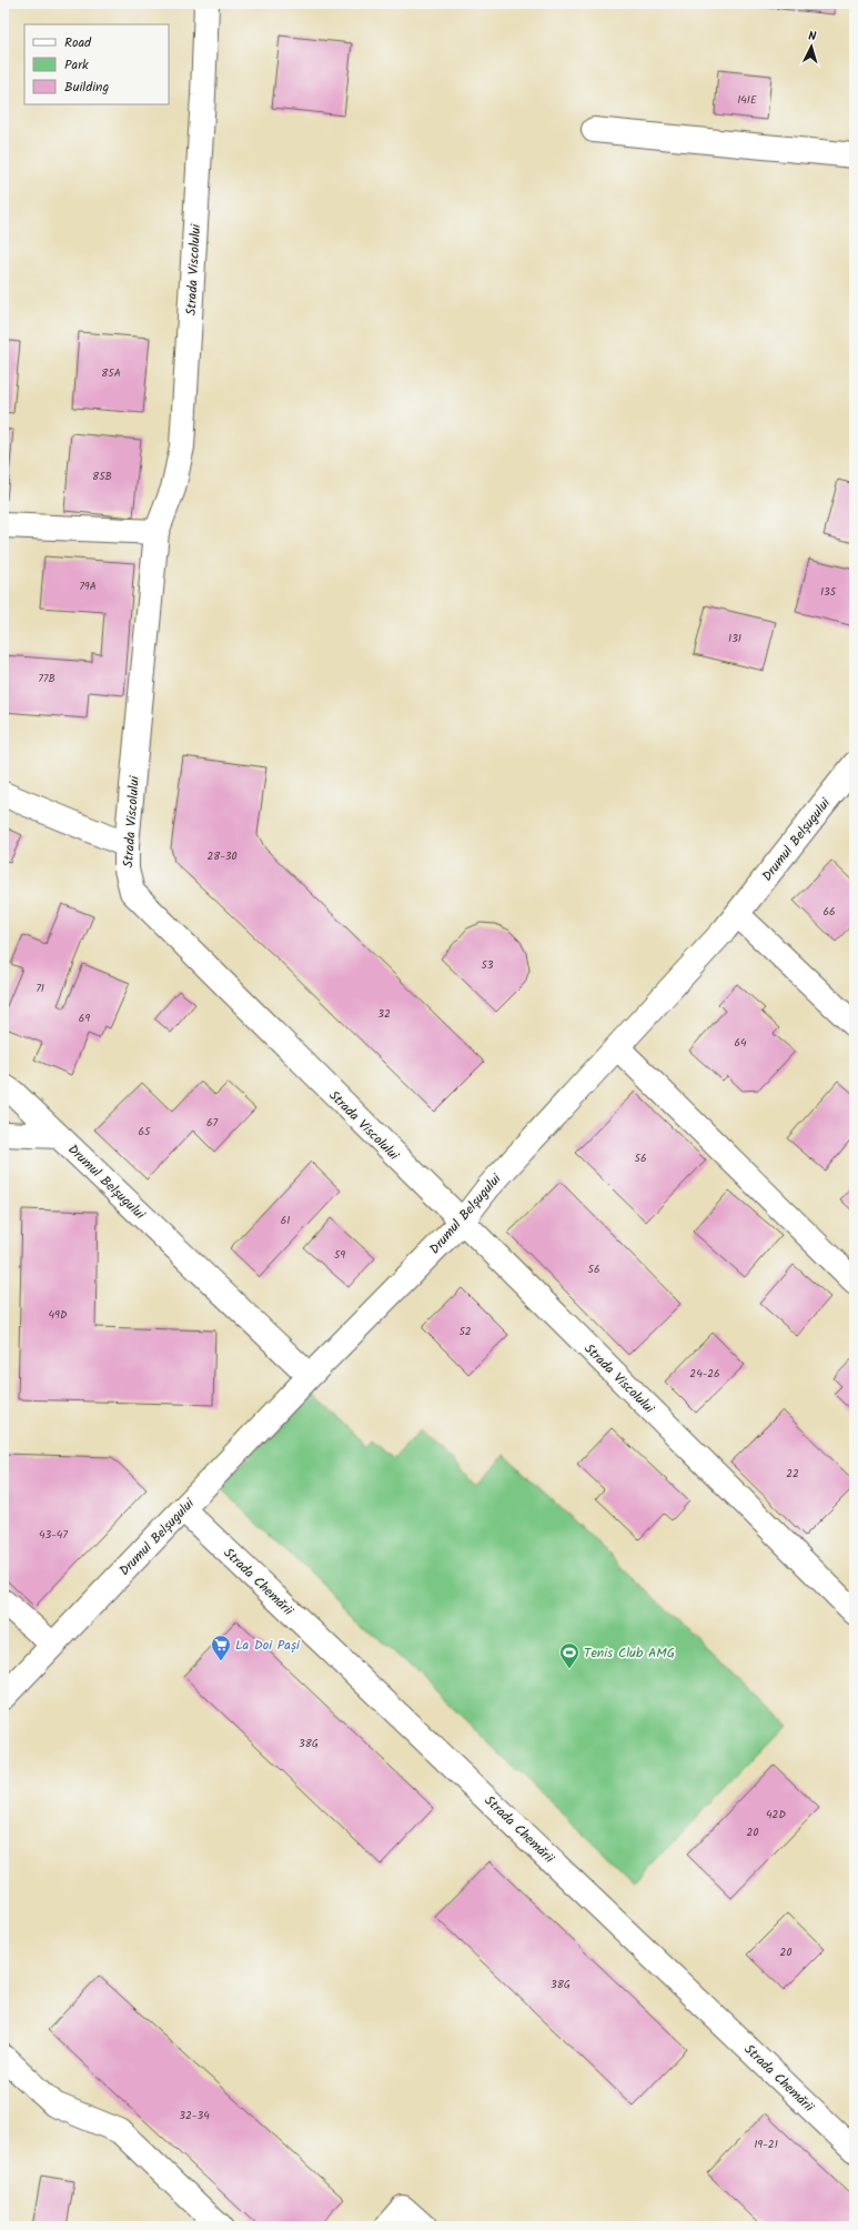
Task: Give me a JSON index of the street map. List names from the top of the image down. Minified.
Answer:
{"streets":{"street":["Strada Viscolului","Drumul Belșugului","Strada Chemării"]},"crossings":[["Strada Viscolului","Drumul Belșugului"],["Drumul Belșugului","Strada Chemării"]],"places":{"supermarket":["La Doi Pași"],"sports":["Tenis Club AMG"]},"house_numbers":["141E","85A","85B","79A","135","131","77B","28-30","66","53","71","32","69","64","67","65","56","61","59","56","49D","52","24-26","22","43-47","38G","42D","20","20","38G","32-34","19-21"],"legend":["Road","Park","Building"],"north":"top"}
